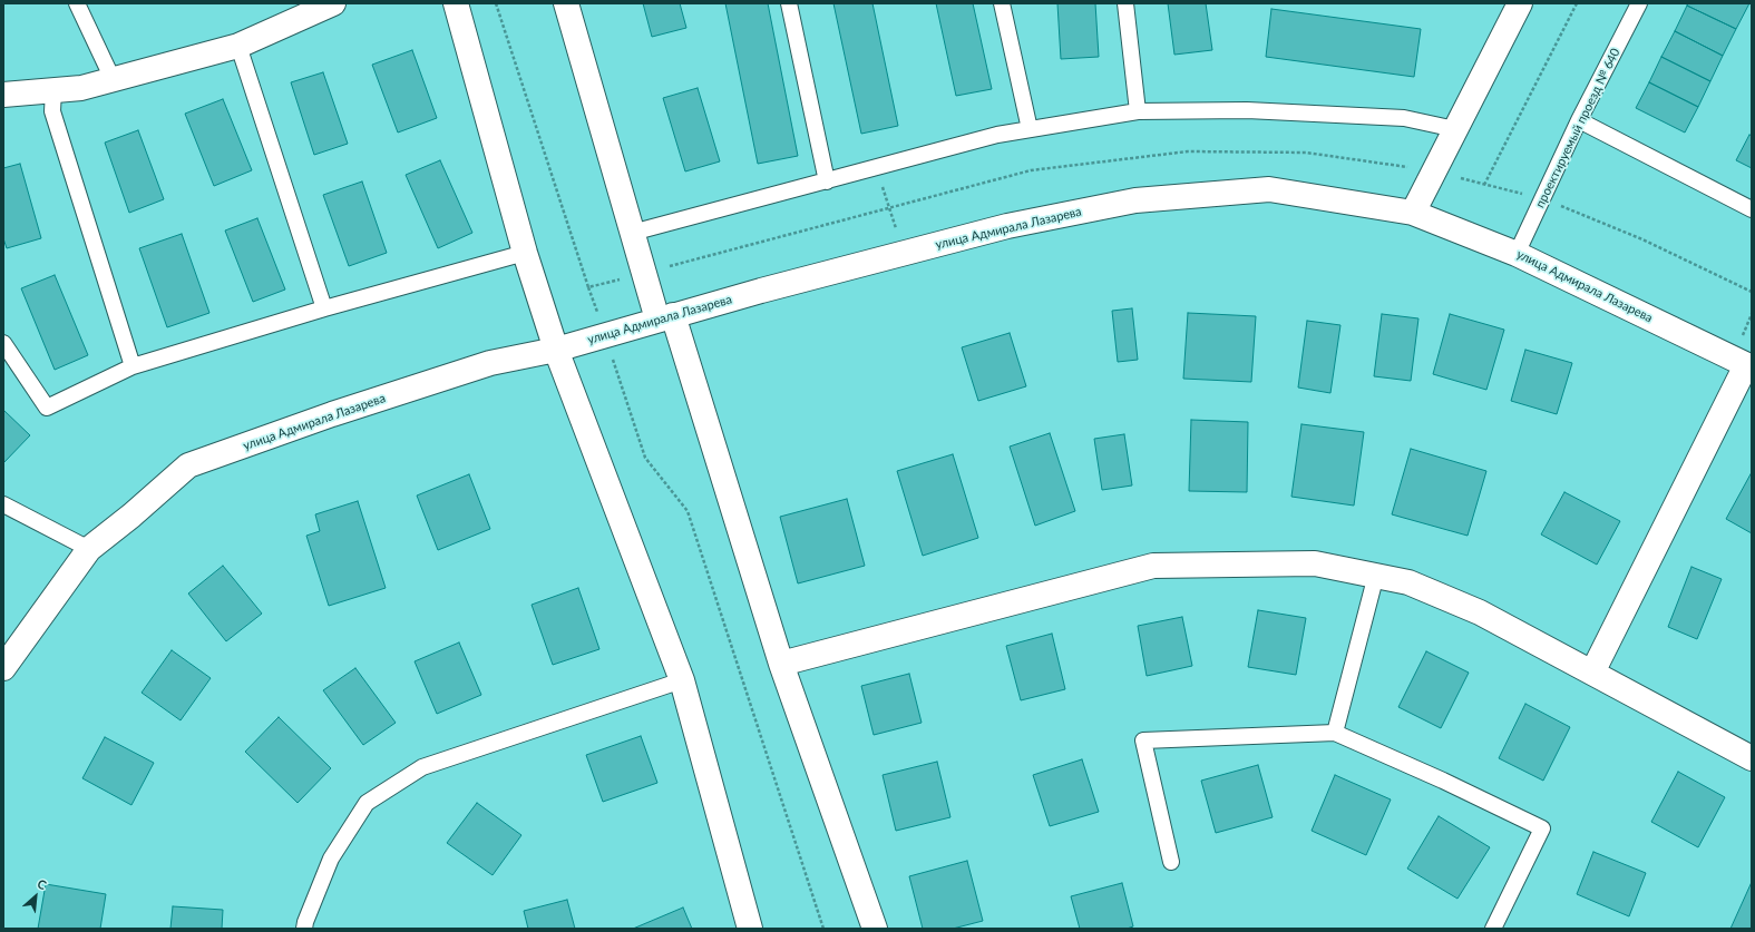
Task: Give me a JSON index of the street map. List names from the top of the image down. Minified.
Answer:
{"streets":{"street":["улица Адмирала Лазарева"],"lane":["проектируемый проезд № 640"]},"crossings":[["проектируемый проезд № 640","улица Адмирала Лазарева"]],"north":"top right"}
